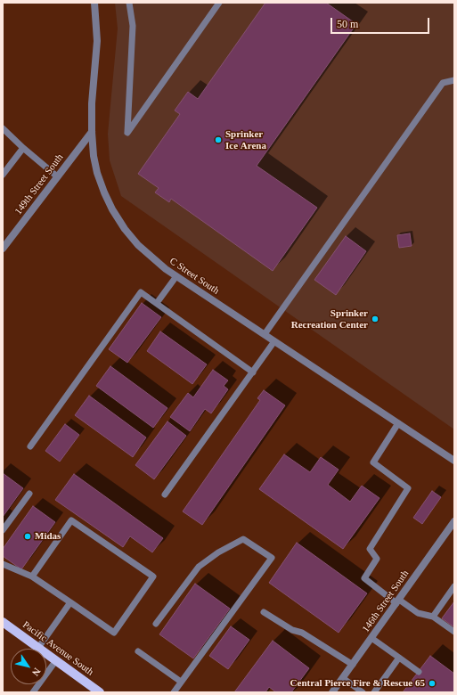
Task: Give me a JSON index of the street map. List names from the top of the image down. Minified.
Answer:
{"streets":{"main road":["Pacific Avenue South"],"street":["149th Street South","C Street South","146th Street South"]},"crossings":[["149th Street South","C Street South"]],"places":["Sprinker Ice Arena","Sprinker Recreation Center","Midas","Central Pierce Fire & Rescue 65"],"scale_bar":"50 m","north":"bottom right"}
